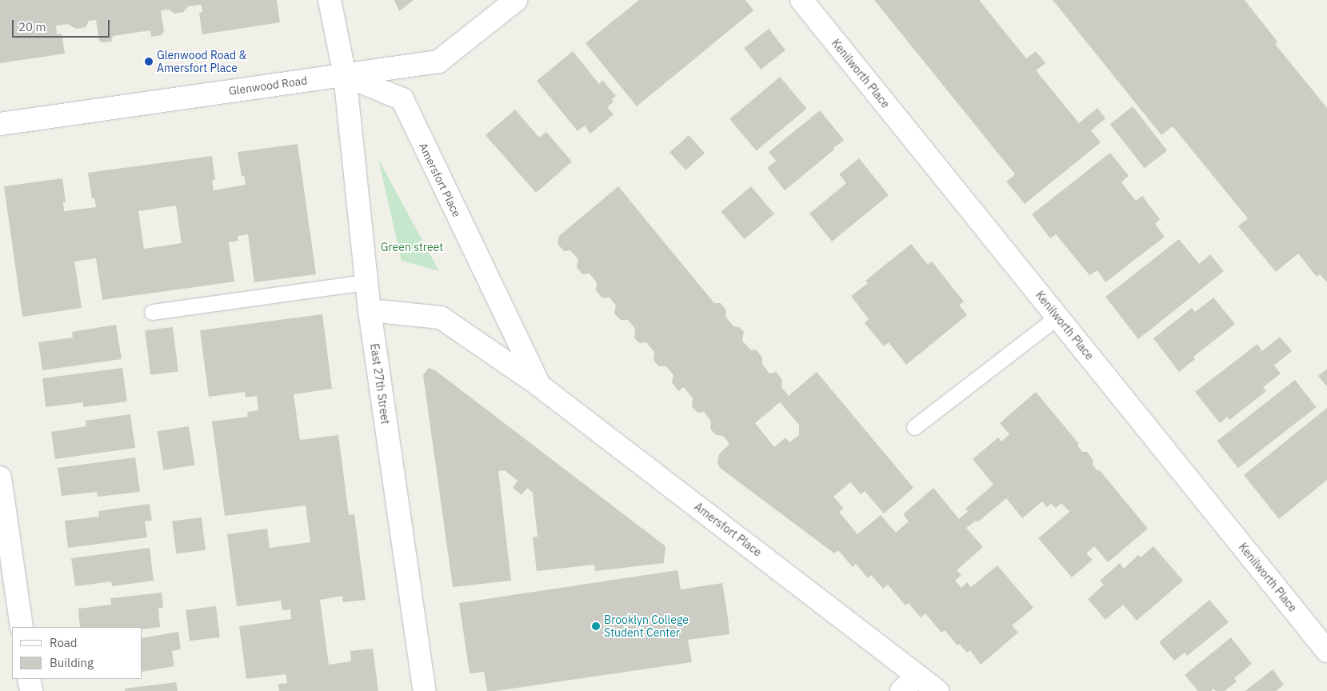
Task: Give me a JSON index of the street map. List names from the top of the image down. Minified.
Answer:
{"streets":{"street":["Kenilworth Place","Glenwood Road","Amersfort Place","East 27th Street"]},"crossings":[["Glenwood Road","Amersfort Place"],["Glenwood Road","East 27th Street"],["Amersfort Place","East 27th Street"]],"parks":["Green street"],"places":["Glenwood Road & Amersfort Place","Brooklyn College Student Center"],"legend":["Road","Building"],"scale_bar":"20 m"}
